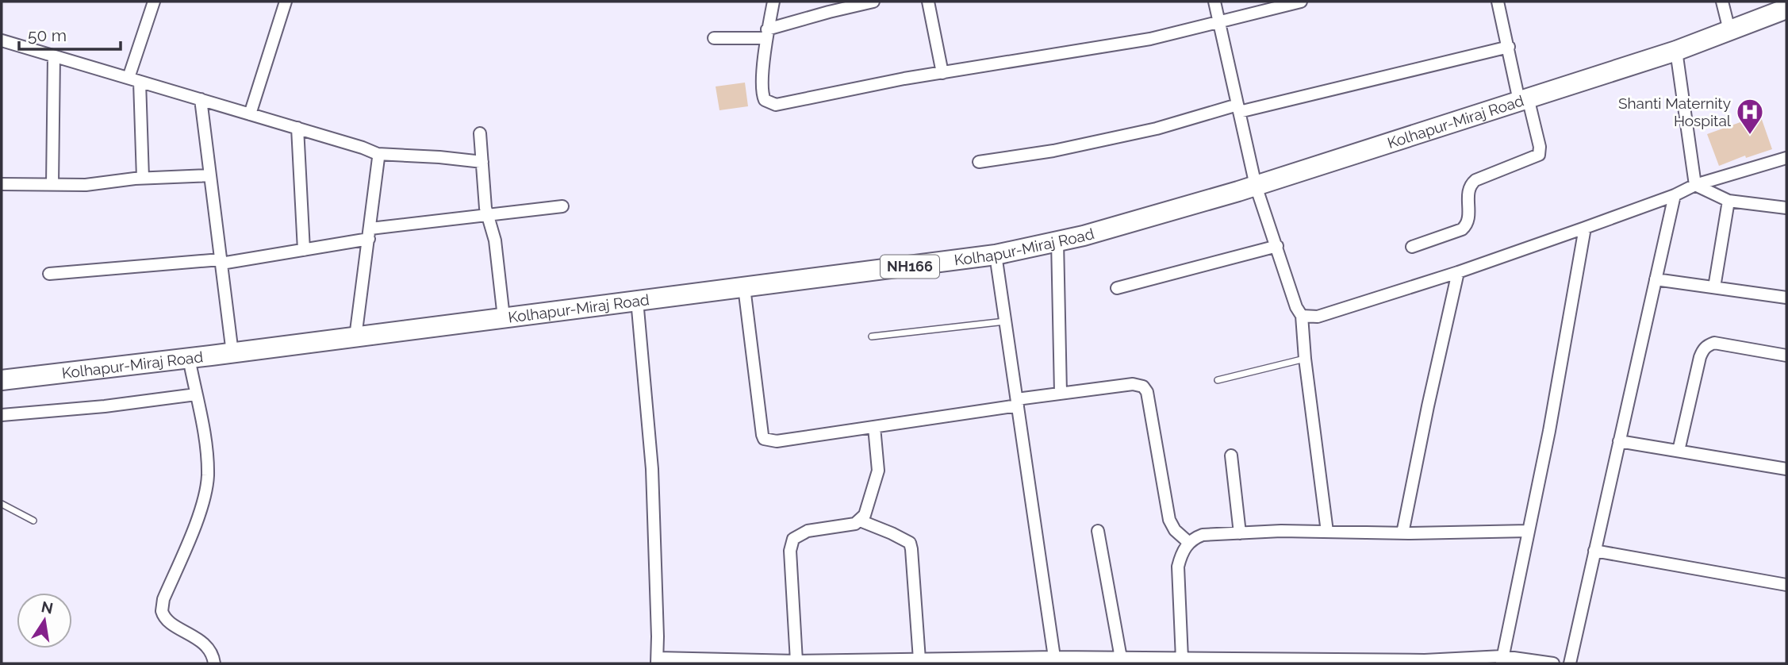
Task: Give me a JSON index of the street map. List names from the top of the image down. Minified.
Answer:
{"streets":{"highway":["Kolhapur-Miraj Road","NH166"]},"places":{"hospital":["Shanti Maternity Hospital"]},"scale_bar":"50 m","north":"top"}
